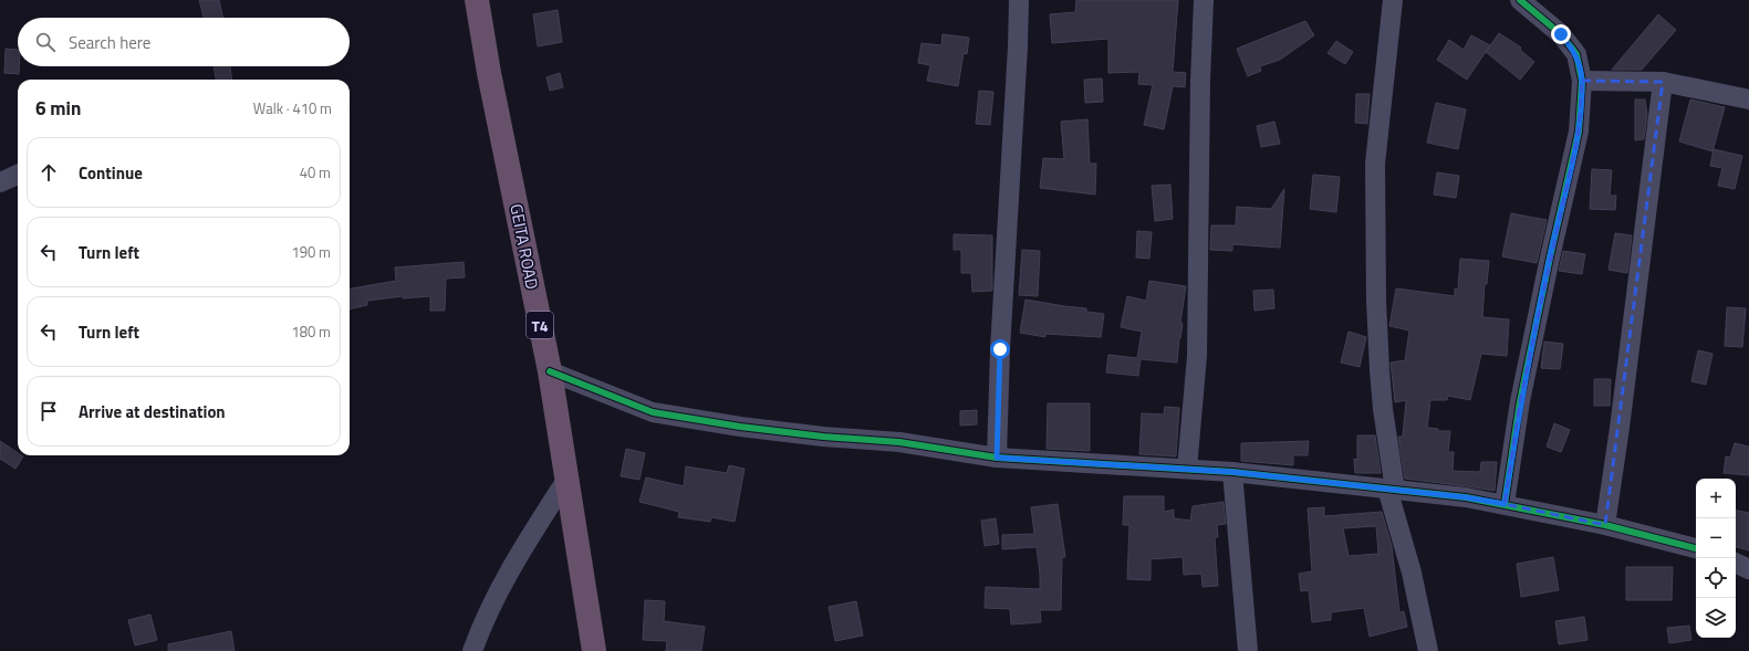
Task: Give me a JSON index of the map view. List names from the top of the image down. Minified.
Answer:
{"streets":{"highway":["GEITA ROAD","T4"]},"page":{"search":"Search here","heading":["6 min","Walk · 410 m"],"list":[["Continue","40 m"],["Turn left","190 m"],["Turn left","180 m"],"Arrive at destination"],"map_buttons":["+","−"]}}
